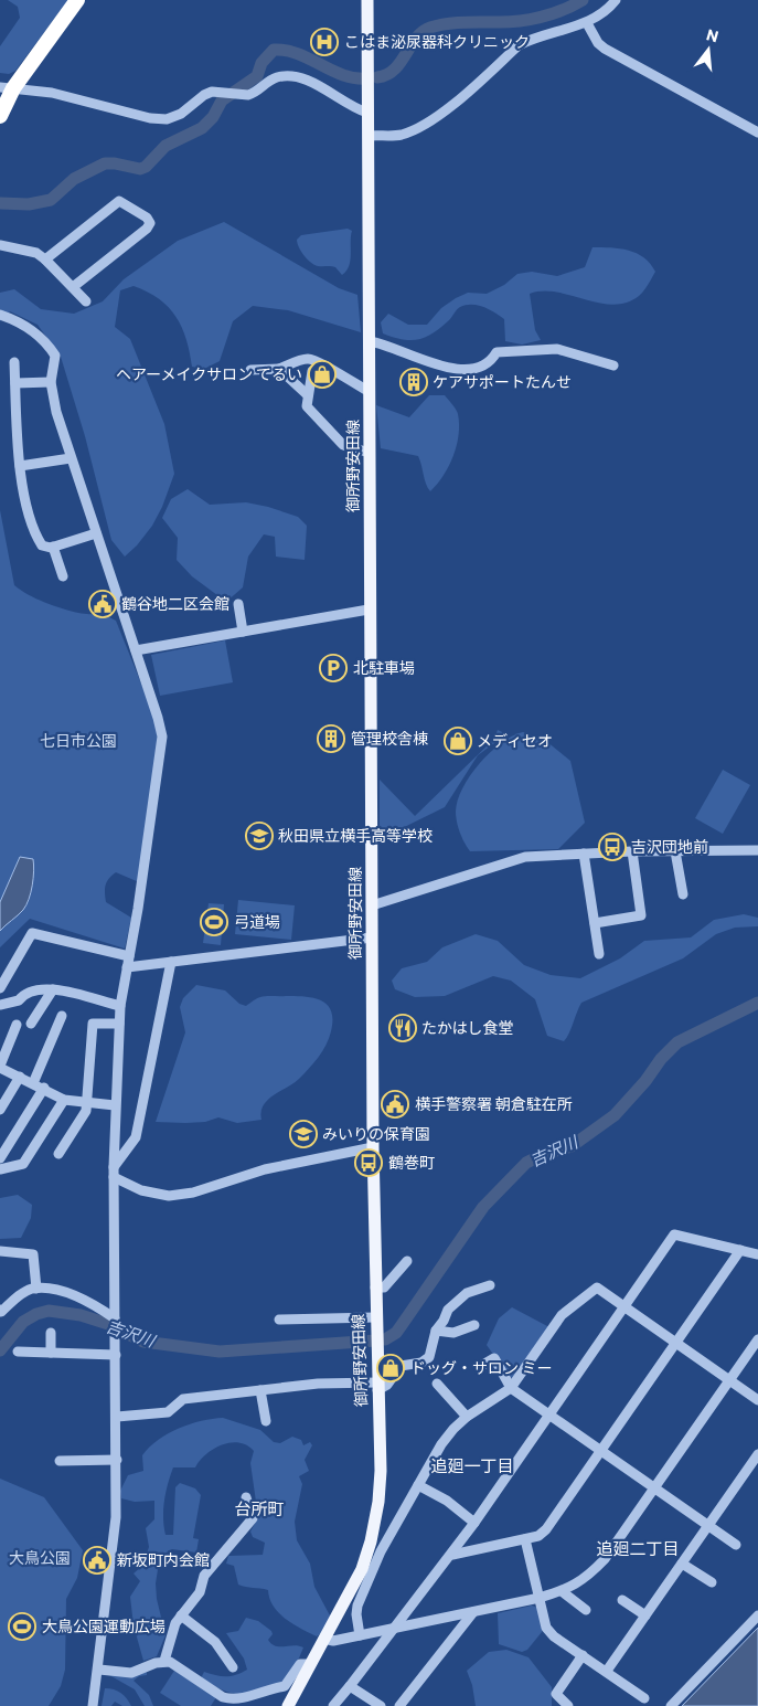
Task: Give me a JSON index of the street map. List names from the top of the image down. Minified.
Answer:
{"streets":{"main road":["御所野安田線"]},"districts":["追廻一丁目","台所町","追廻二丁目"],"water":["吉沢川"],"parks":["七日市公園","大鳥公園"],"places":{"hospital":["こはま泌尿器科クリニック"],"shop":["ヘアーメイクサロン てるい","メディセオ","ドッグ・サロン ミー"],"building":["ケアサポートたんせ","管理校舎棟"],"public building":["鶴谷地二区会館","横手警察署 朝倉駐在所","新坂町内会館"],"parking":["北駐車場"],"school or university":["秋田県立横手高等学校","みいりの保育園"],"bus stop":["吉沢団地前","鶴巻町"],"sports":["弓道場","大鳥公園運動広場"],"restaurant":["たかはし食堂"]},"north":"top"}
